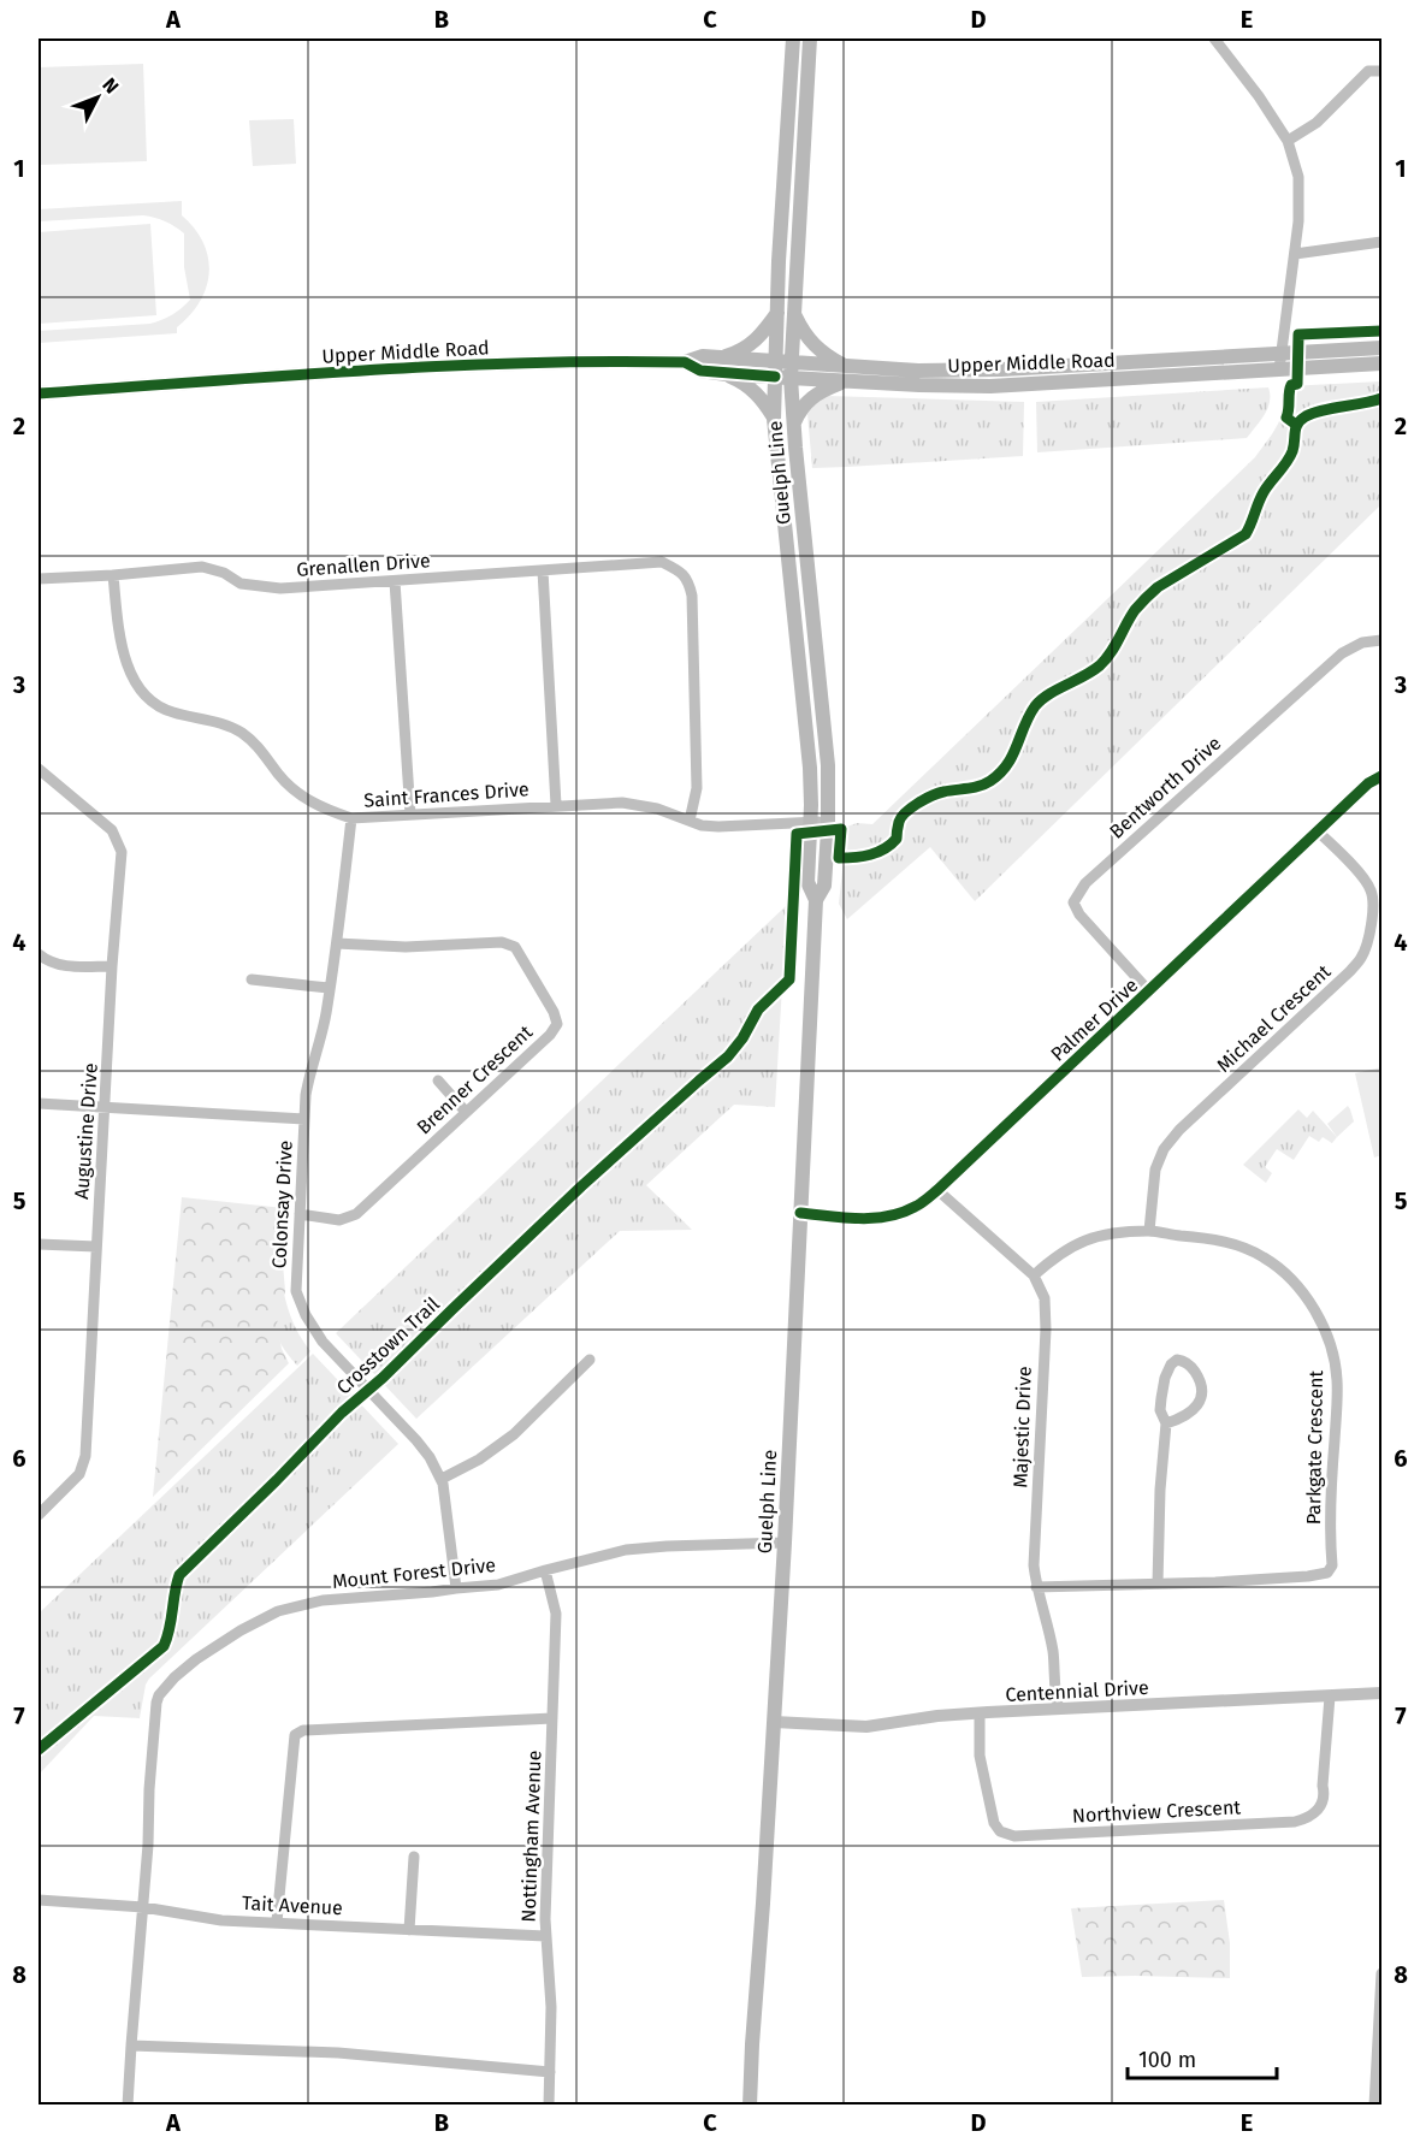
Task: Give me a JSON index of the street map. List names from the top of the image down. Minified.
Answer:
{"streets":{"main road":["Upper Middle Road","Guelph Line"],"street":["Grenallen Drive","Bentworth Drive","Saint Frances Drive","Michael Crescent","Palmer Drive","Brenner Crescent","Augustine Drive","Colonsay Drive","Majestic Drive","Parkgate Crescent","Mount Forest Drive","Centennial Drive","Northview Crescent","Nottingham Avenue","Tait Avenue"],"cycle path":["Crosstown Trail"]},"crossings":[["Upper Middle Road","Guelph Line"],["Guelph Line","Saint Frances Drive"],["Guelph Line","Palmer Drive"],["Guelph Line","Mount Forest Drive"],["Guelph Line","Centennial Drive"],["Grenallen Drive","Saint Frances Drive"],["Bentworth Drive","Palmer Drive"],["Saint Frances Drive","Colonsay Drive"],["Michael Crescent","Palmer Drive"],["Michael Crescent","Parkgate Crescent"],["Palmer Drive","Majestic Drive"],["Brenner Crescent","Colonsay Drive"],["Colonsay Drive","Mount Forest Drive"],["Majestic Drive","Parkgate Crescent"],["Majestic Drive","Centennial Drive"],["Mount Forest Drive","Nottingham Avenue"],["Mount Forest Drive","Tait Avenue"],["Centennial Drive","Northview Crescent"],["Nottingham Avenue","Tait Avenue"]],"scale_bar":"100 m","north":"top right","grid":{"columns":["A","B","C","D","E"],"rows":["1","2","3","4","5","6","7","8"]}}
